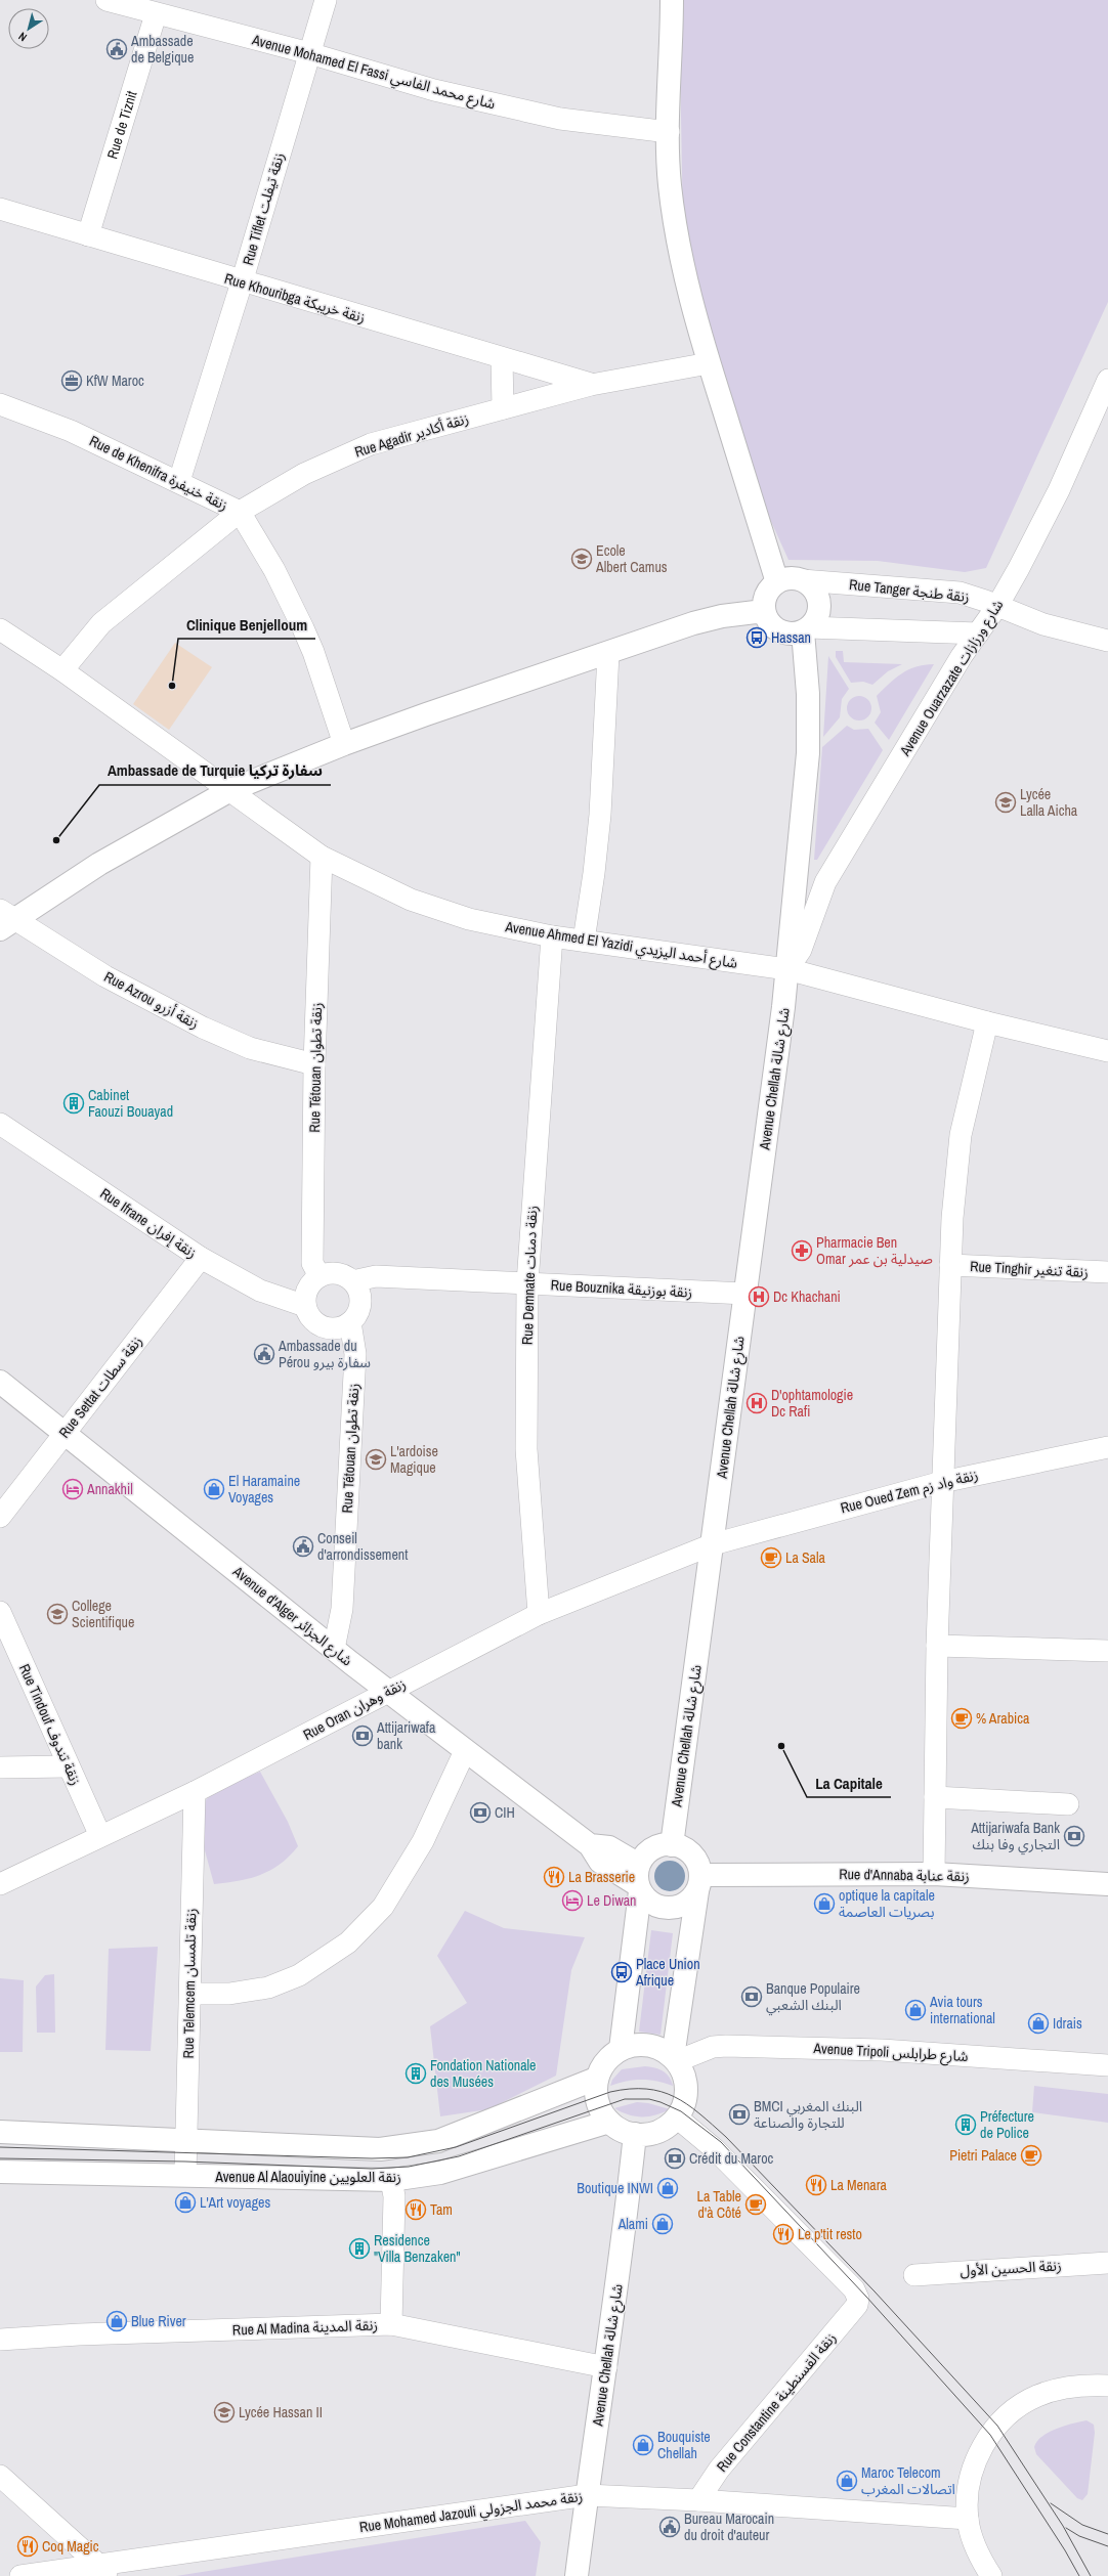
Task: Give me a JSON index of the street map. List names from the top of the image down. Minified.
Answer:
{"streets":{"street":["Avenue Mohamed El Fassi شارع محمد الفاسي","Rue de Tiznit","Rue Tiflet زنقة تيفلت","Rue Khouribga زنقة خريبكة","Rue Agadir زنقة أكادير","Rue de Khenifra زنقة خنيفرة","Rue Tanger زنقة طنجة","Avenue Ouarzazate شارع ورزازات","Avenue Ahmed El Yazidi شارع أحمد اليزيدي","Rue Azrou زنقة أزرو","Rue Tétouan زنقة تطوان","Avenue Chellah شارع شالة","Rue Ifrane زنقة إفران","Rue Tinghir زنقة تنغير","Rue Demnate زنقة دمنات","Rue Bouznika زنقة بوزنيقة","Rue Settat زنقة سطات","Rue Oued Zem زنقة واد زم","Avenue d'Alger شارع الجزائر","Rue Oran زنقة وهران","Rue Tindouf زنقة تندوف","Rue d'Annaba زنقة عنابة","Rue Telemcem زنقة تلمسان","Avenue Tripoli شارع طرابلس","Avenue Al Alaouiyine زنقة العلويين","زنقة الحسين الأول","Rue Al Madina زنقة المدينة","Rue Constantine زنقة القسنطينة","Rue Mohamed Jazouli زنقة محمد الجزولي"]},"crossings":[["Avenue Mohamed El Fassi شارع محمد الفاسي","Rue de Tiznit"],["Avenue Mohamed El Fassi شارع محمد الفاسي","Rue Tiflet زنقة تيفلت"],["Rue de Tiznit","Rue Khouribga زنقة خريبكة"],["Rue Tiflet زنقة تيفلت","Rue Khouribga زنقة خريبكة"],["Rue Tiflet زنقة تيفلت","Rue de Khenifra زنقة خنيفرة"],["Rue Khouribga زنقة خريبكة","Rue Agadir زنقة أكادير"],["Rue Agadir زنقة أكادير","Rue de Khenifra زنقة خنيفرة"],["Rue Agadir زنقة أكادير","Avenue Ahmed El Yazidi شارع أحمد اليزيدي"],["Rue Tanger زنقة طنجة","Avenue Ouarzazate شارع ورزازات"],["Rue Tanger زنقة طنجة","Avenue Chellah شارع شالة"],["Avenue Ouarzazate شارع ورزازات","Avenue Ahmed El Yazidi شارع أحمد اليزيدي"],["Avenue Ouarzazate شارع ورزازات","Avenue Chellah شارع شالة"],["Avenue Ahmed El Yazidi شارع أحمد اليزيدي","Rue Tétouan زنقة تطوان"],["Avenue Ahmed El Yazidi شارع أحمد اليزيدي","Avenue Chellah شارع شالة"],["Avenue Ahmed El Yazidi شارع أحمد اليزيدي","Rue Demnate زنقة دمنات"],["Rue Azrou زنقة أزرو","Rue Tétouan زنقة تطوان"],["Rue Tétouan زنقة تطوان","Rue Ifrane زنقة إفران"],["Rue Tétouan زنقة تطوان","Rue Bouznika زنقة بوزنيقة"],["Rue Tétouan زنقة تطوان","Avenue d'Alger شارع الجزائر"],["Avenue Chellah شارع شالة","Rue Bouznika زنقة بوزنيقة"],["Avenue Chellah شارع شالة","Rue Oued Zem زنقة واد زم"],["Avenue Chellah شارع شالة","Avenue d'Alger شارع الجزائر"],["Avenue Chellah شارع شالة","Rue Oran زنقة وهران"],["Avenue Chellah شارع شالة","Rue d'Annaba زنقة عنابة"],["Avenue Chellah شارع شالة","Avenue Tripoli شارع طرابلس"],["Avenue Chellah شارع شالة","Avenue Al Alaouiyine زنقة العلويين"],["Avenue Chellah شارع شالة","Rue Al Madina زنقة المدينة"],["Avenue Chellah شارع شالة","Rue Constantine زنقة القسنطينة"],["Avenue Chellah شارع شالة","Rue Mohamed Jazouli زنقة محمد الجزولي"],["Rue Ifrane زنقة إفران","Rue Bouznika زنقة بوزنيقة"],["Rue Ifrane زنقة إفران","Rue Settat زنقة سطات"],["Rue Demnate زنقة دمنات","Rue Bouznika زنقة بوزنيقة"],["Rue Demnate زنقة دمنات","Rue Oran زنقة وهران"],["Rue Settat زنقة سطات","Avenue d'Alger شارع الجزائر"],["Rue Oued Zem زنقة واد زم","Rue Oran زنقة وهران"],["Avenue d'Alger شارع الجزائر","Rue Oran زنقة وهران"],["Avenue d'Alger شارع الجزائر","Rue d'Annaba زنقة عنابة"],["Rue Oran زنقة وهران","Rue Tindouf زنقة تندوف"],["Rue Oran زنقة وهران","Rue Telemcem زنقة تلمسان"],["Rue Telemcem زنقة تلمسان","Avenue Al Alaouiyine زنقة العلويين"],["Avenue Tripoli شارع طرابلس","Avenue Al Alaouiyine زنقة العلويين"],["Avenue Tripoli شارع طرابلس","Rue Constantine زنقة القسنطينة"],["Avenue Al Alaouiyine زنقة العلويين","Rue Constantine زنقة القسنطينة"],["Rue Constantine زنقة القسنطينة","Rue Mohamed Jazouli زنقة محمد الجزولي"]],"places":{"public building":["Ambassade de Belgique","Ambassade du Pérou سفارة بيرو","Conseil d'arrondissement","Bureau Marocain du droit d'auteur"],"office":["KfW Maroc"],"school or university":["Ecole Albert Camus","Lycée Lalla Aicha","L'ardoise Magique","College Scientifique","Lycée Hassan II"],"bus stop":["Hassan","Place Union Afrique"],"other":["Clinique Benjelloum","Ambassade de Turquie سفارة تركيا","La Capitale"],"building":["Cabinet Faouzi Bouayad","Fondation Nationale des Musées","Préfecture de Police","Residence \"Villa Benzaken\""],"pharmacy":["Pharmacie Ben Omar صيدلية بن عمر"],"hospital":["Dc Khachani","D'ophtamologie Dc Rafi"],"hotel":["Annakhil","Le Diwan"],"shop":["El Haramaine Voyages","optique la capitale بصريات العاصمة","Avia tours international","Idrais","Boutique INWI","L'Art voyages","Alami","Blue River","Bouquiste Chellah","Maroc Telecom اتصالات المغرب"],"cafe":["La Sala","% Arabica","Pietri Palace","La Table d'à Côté"],"bank":["Attijariwafa bank","CIH","Attijariwafa Bank التجاري وفا بنك","Banque Populaire البنك الشعبي","BMCI البنك المغربي للتجارة والصناعة","Crédit du Maroc"],"restaurant":["La Brasserie","La Menara","Tam","Le p'tit resto","Coq Magic"]},"north":"bottom left"}
